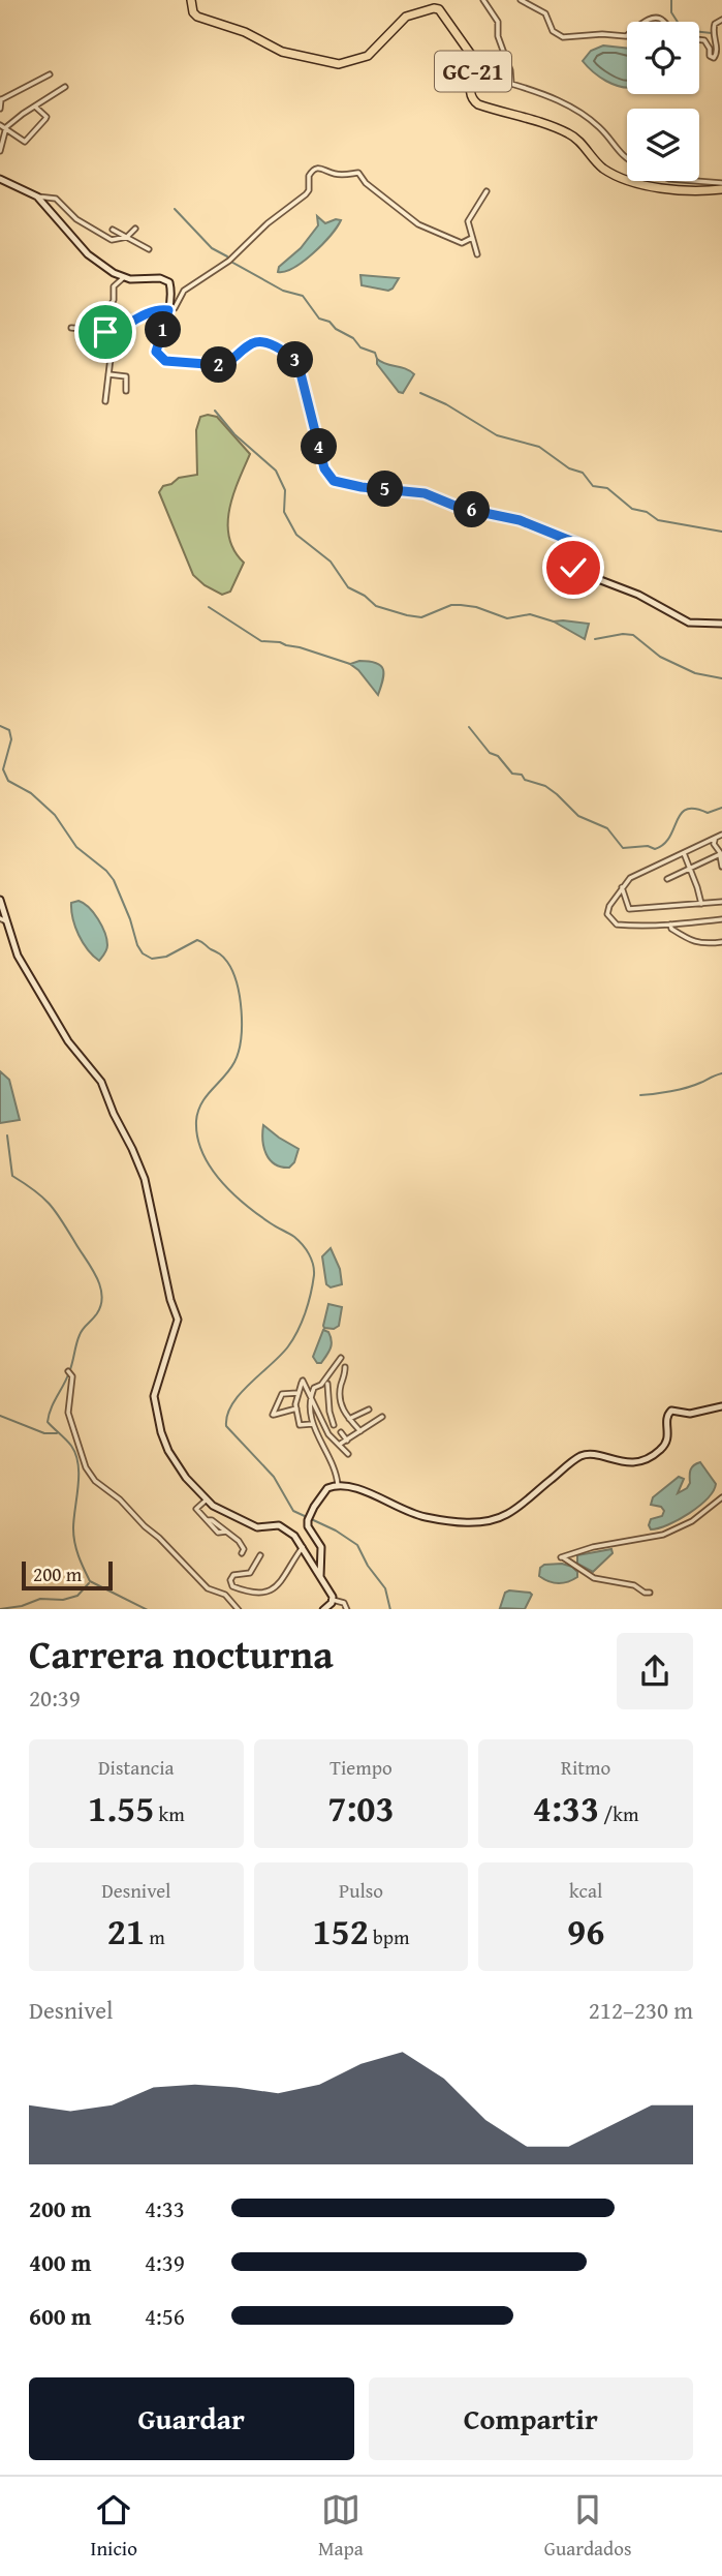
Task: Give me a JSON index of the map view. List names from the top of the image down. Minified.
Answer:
{"streets":{"main road":["GC-21"]},"scale_bar":"200 m","page":{"pins":["1","3","2","4","5","6"],"scale":"200 m","heading":["Carrera nocturna","20:39"],"stats":[["Distancia","1.55 km"],["Tiempo","7:03"],["Ritmo","4:33 /km"],["Desnivel","21 m"],["Pulso","152 bpm"],["kcal","96"]],"chart":["Desnivel","212–230 m"],"list":[{"name":"200 m","note":"4:33"},{"name":"400 m","note":"4:39"},{"name":"600 m","note":"4:56"}],"buttons":["Guardar","Compartir"],"tabs":["Inicio","Mapa","Guardados"]}}
